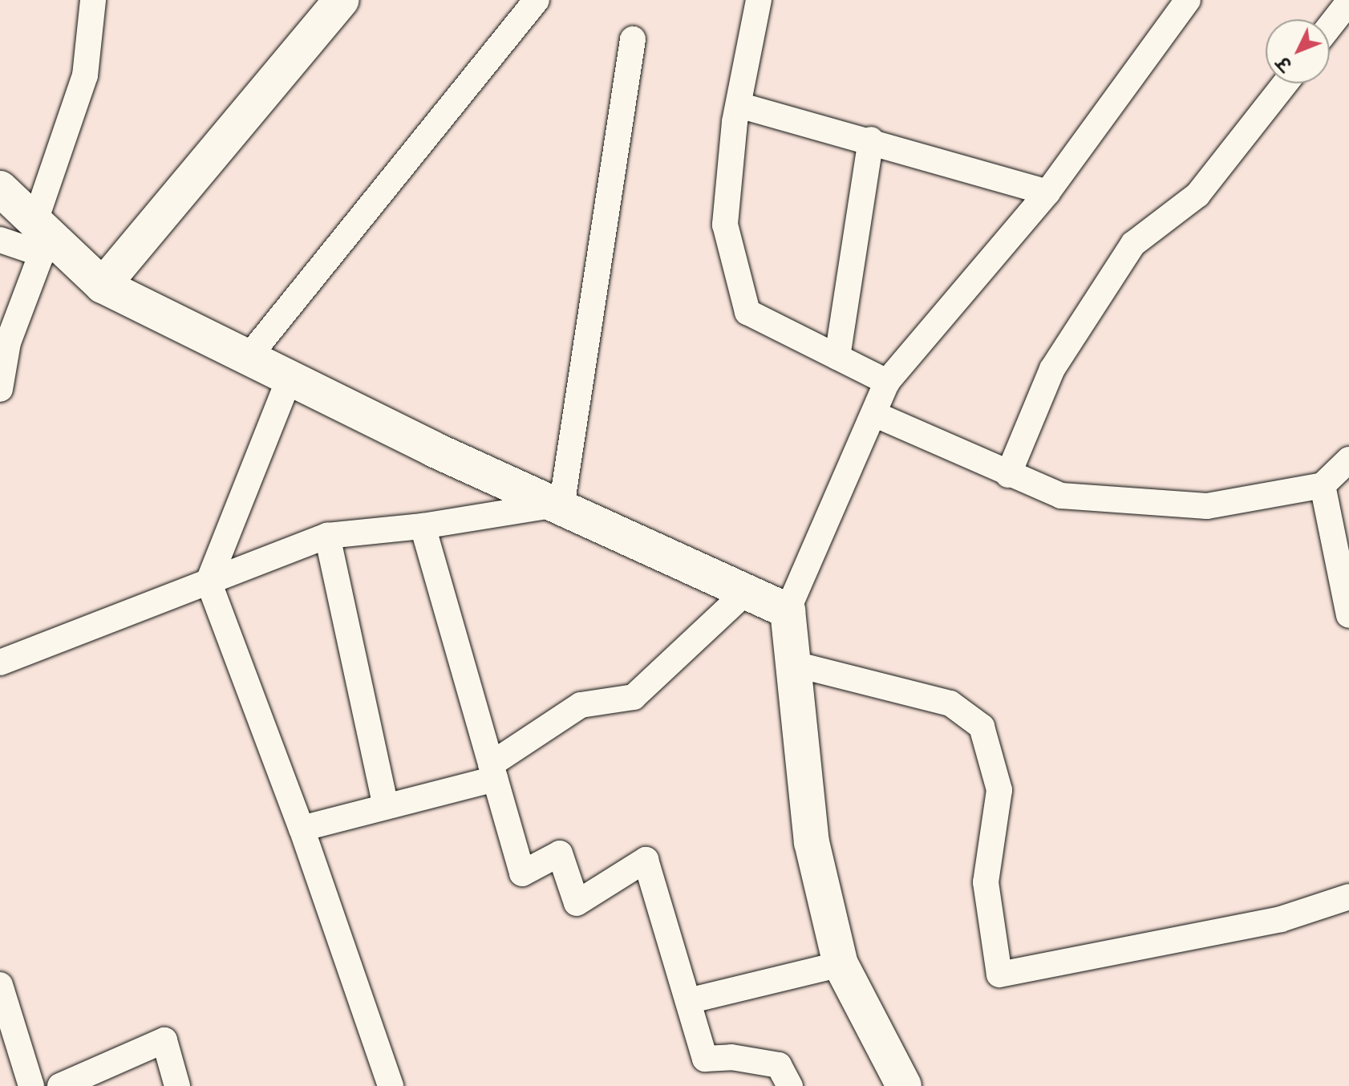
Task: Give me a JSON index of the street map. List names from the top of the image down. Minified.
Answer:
{"north":"bottom left"}
